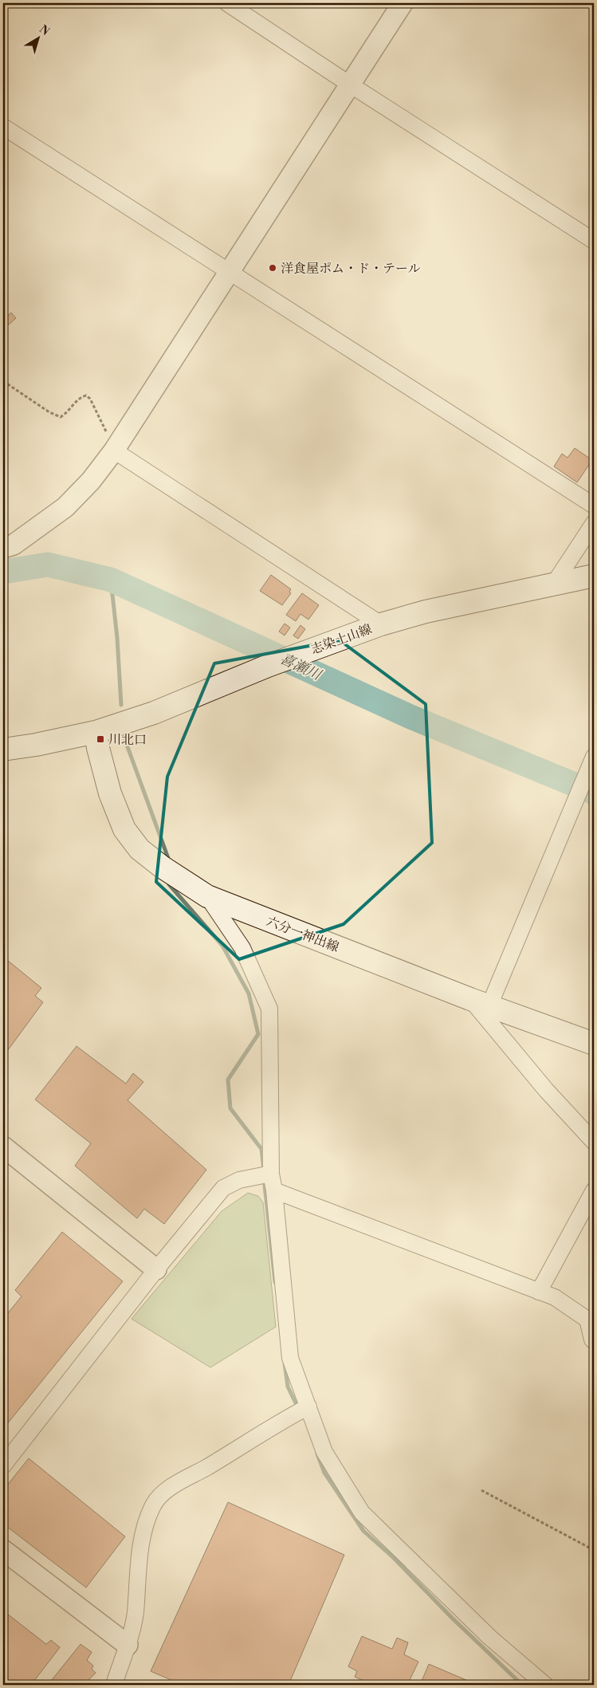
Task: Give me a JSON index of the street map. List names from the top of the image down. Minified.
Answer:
{"streets":{"main road":["志染土山線","六分一神出線"]},"crossings":[["志染土山線","六分一神出線"]],"water":["喜瀬川"],"places":{"other":["洋食屋ポム・ド・テール"],"transit":["川北口"]},"north":"top right"}
